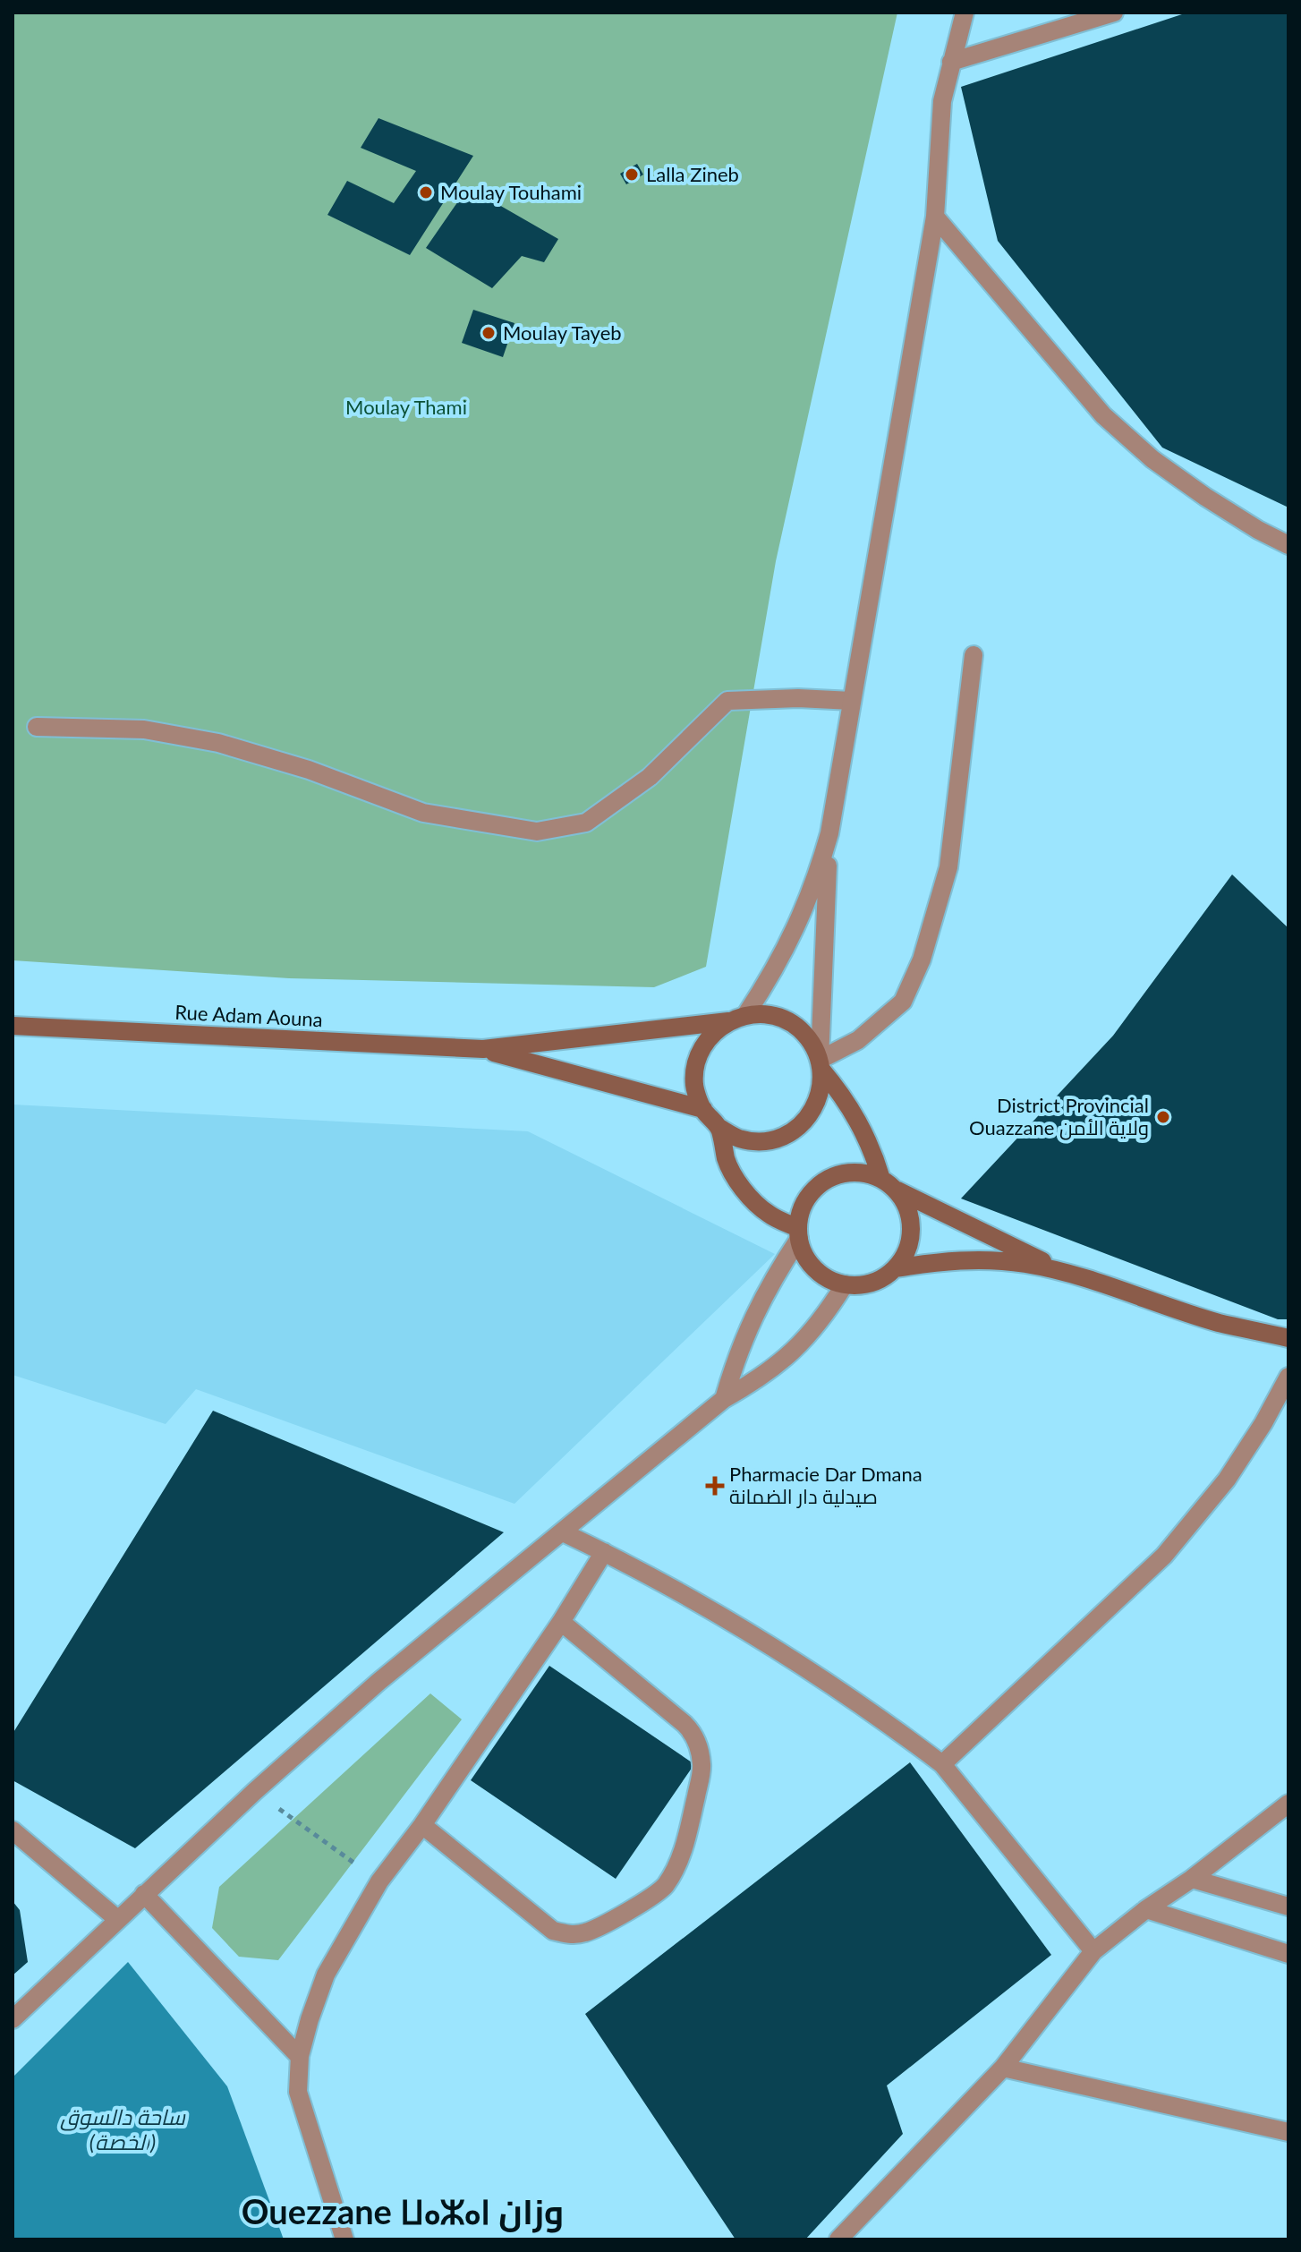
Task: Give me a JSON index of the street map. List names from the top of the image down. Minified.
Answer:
{"streets":{"main road":["Rue Adam Aouna"]},"districts":["Ouezzane ⵡⴰⵣⴰⵏ وزان"],"water":["ساحة دالسوق (الخصة)"],"parks":["Moulay Thami"],"places":{"other":["Lalla Zineb","Moulay Touhami","Moulay Tayeb","District Provincial Ouazzane ولاية الأمن"],"health":["Pharmacie Dar Dmana صيدلية دار الضمانة"]}}
